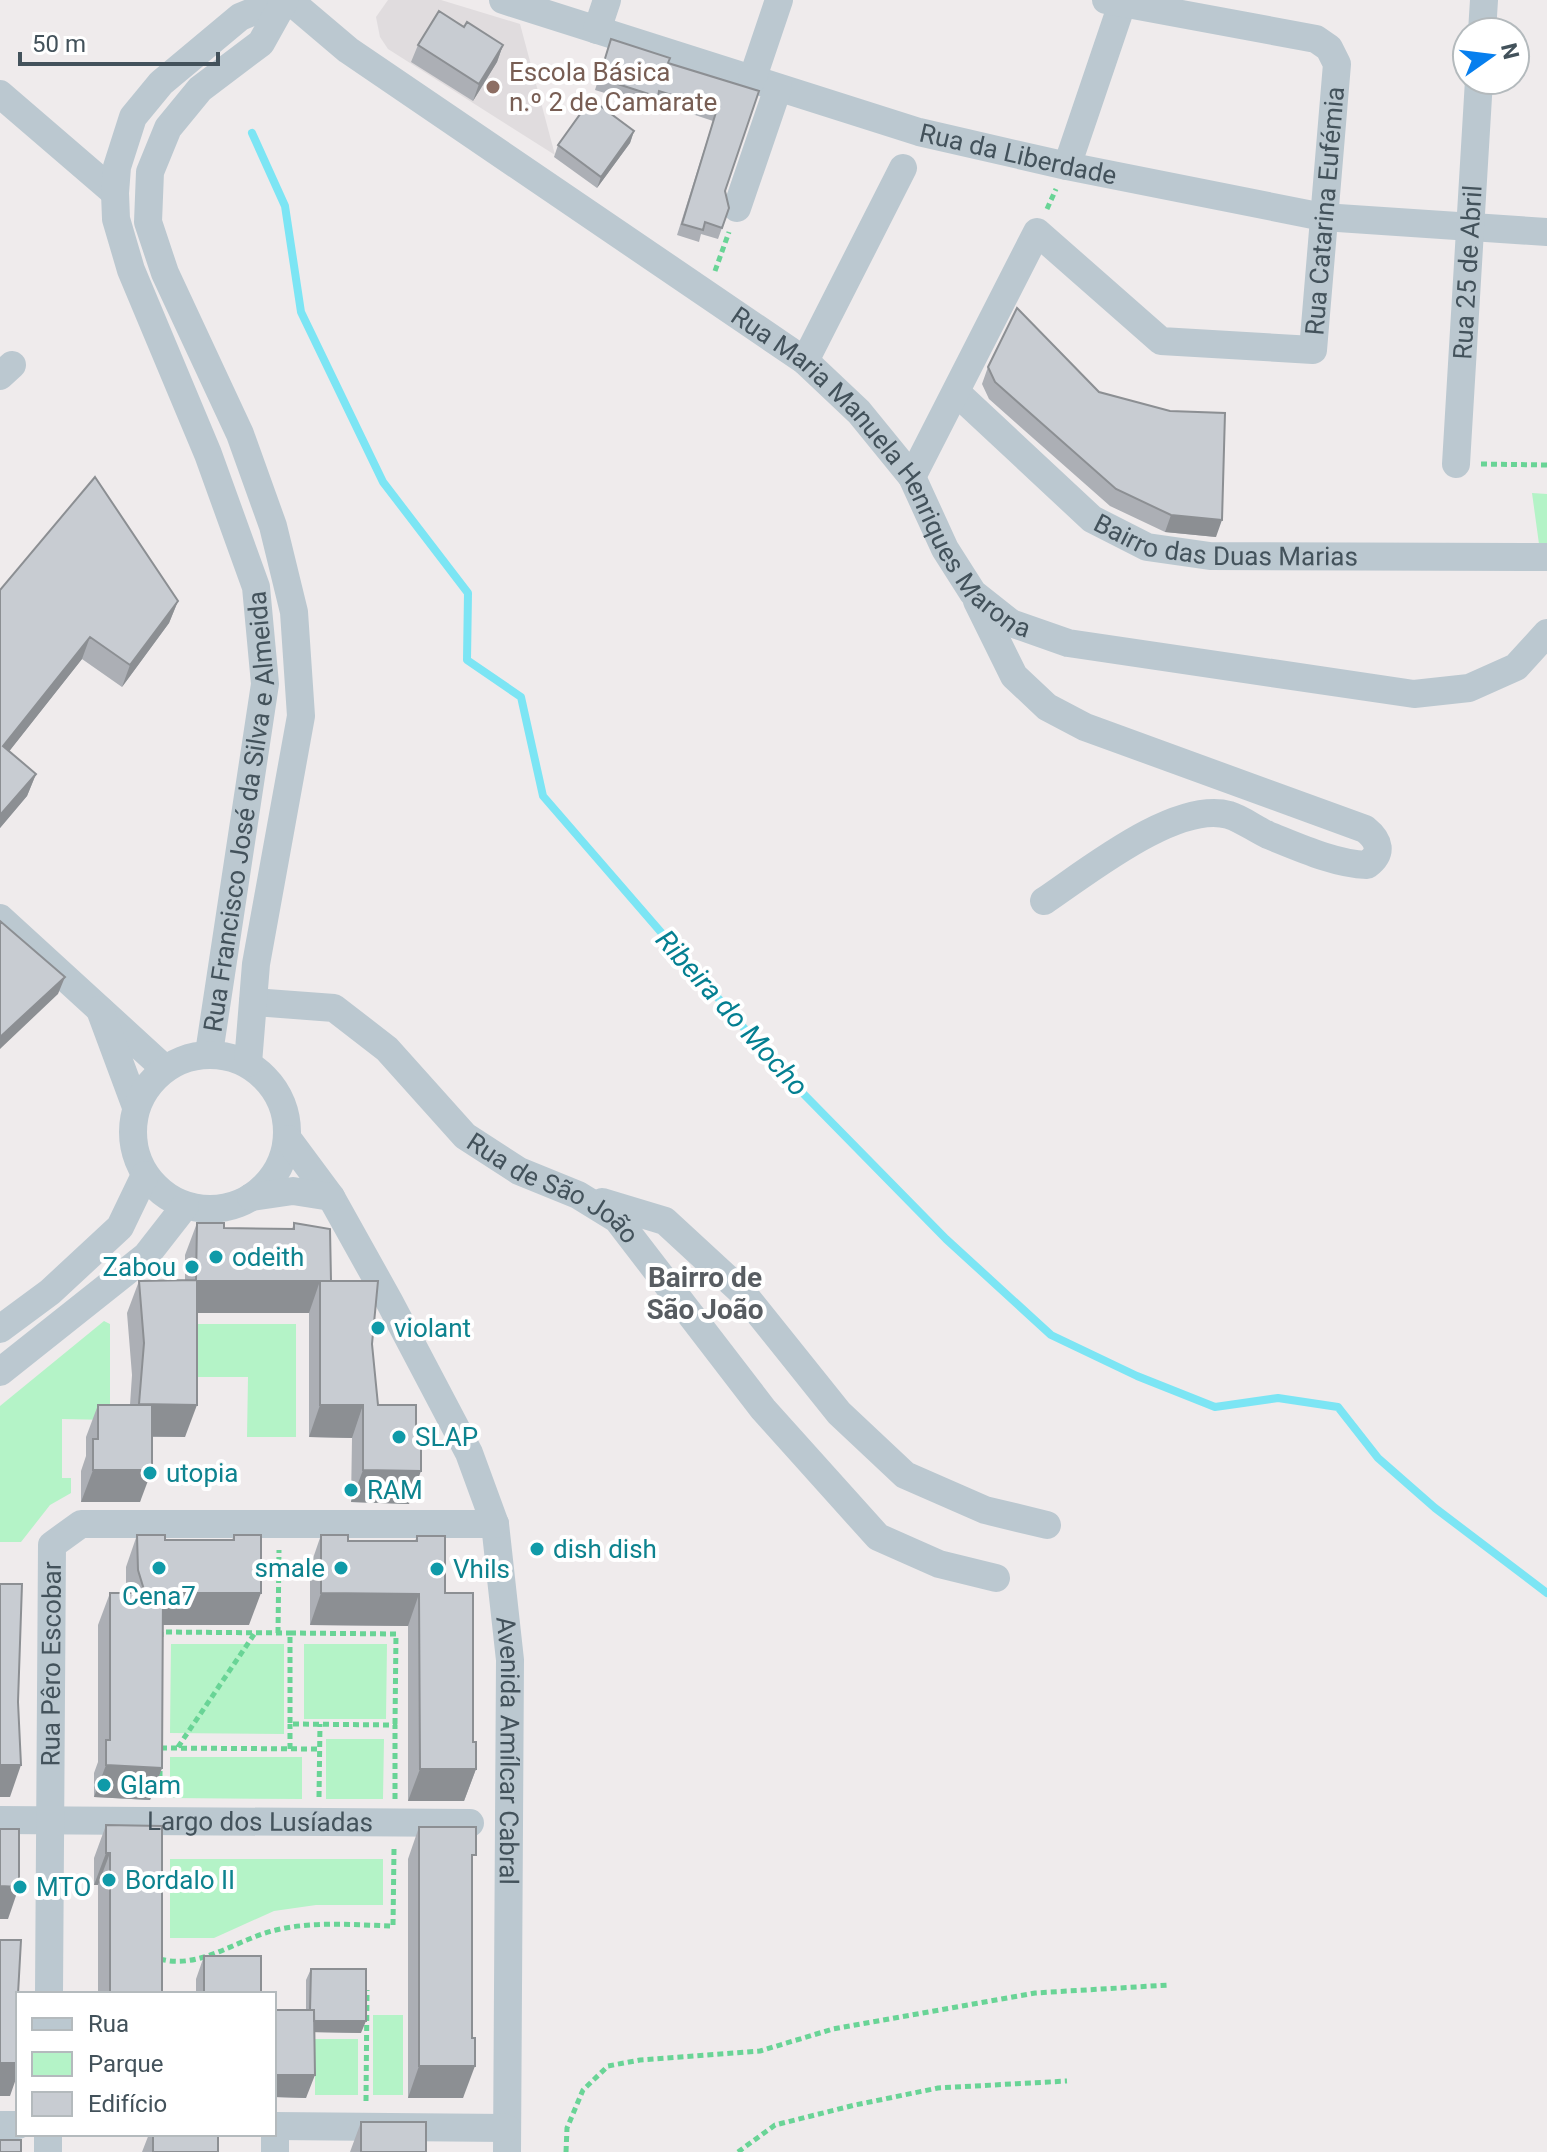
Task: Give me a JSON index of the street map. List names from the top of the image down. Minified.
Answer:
{"streets":{"street":["Rua da Liberdade","Rua Catarina Eufémia","Rua 25 de Abril","Rua Maria Manuela Henriques Marona","Bairro das Duas Marias","Rua Francisco José da Silva e Almeida","Rua de São João","Rua Pêro Escobar","Avenida Amílcar Cabral","Largo dos Lusíadas"]},"crossings":[["Rua da Liberdade","Rua Catarina Eufémia"],["Rua da Liberdade","Rua 25 de Abril"],["Rua Maria Manuela Henriques Marona","Rua Francisco José da Silva e Almeida"],["Rua Francisco José da Silva e Almeida","Rua de São João"],["Rua Francisco José da Silva e Almeida","Avenida Amílcar Cabral"],["Rua Pêro Escobar","Avenida Amílcar Cabral"],["Rua Pêro Escobar","Largo dos Lusíadas"]],"districts":["Bairro de São João"],"water":["Ribeira do Mocho"],"places":["Escola Básica n.º 2 de Camarate","odeith","Zabou","violant","SLAP","utopia","RAM","dish dish","Cena7","smale","Vhils","Glam","Bordalo II","MTO"],"legend":["Rua","Parque","Edifício"],"scale_bar":"50 m","north":"right"}
